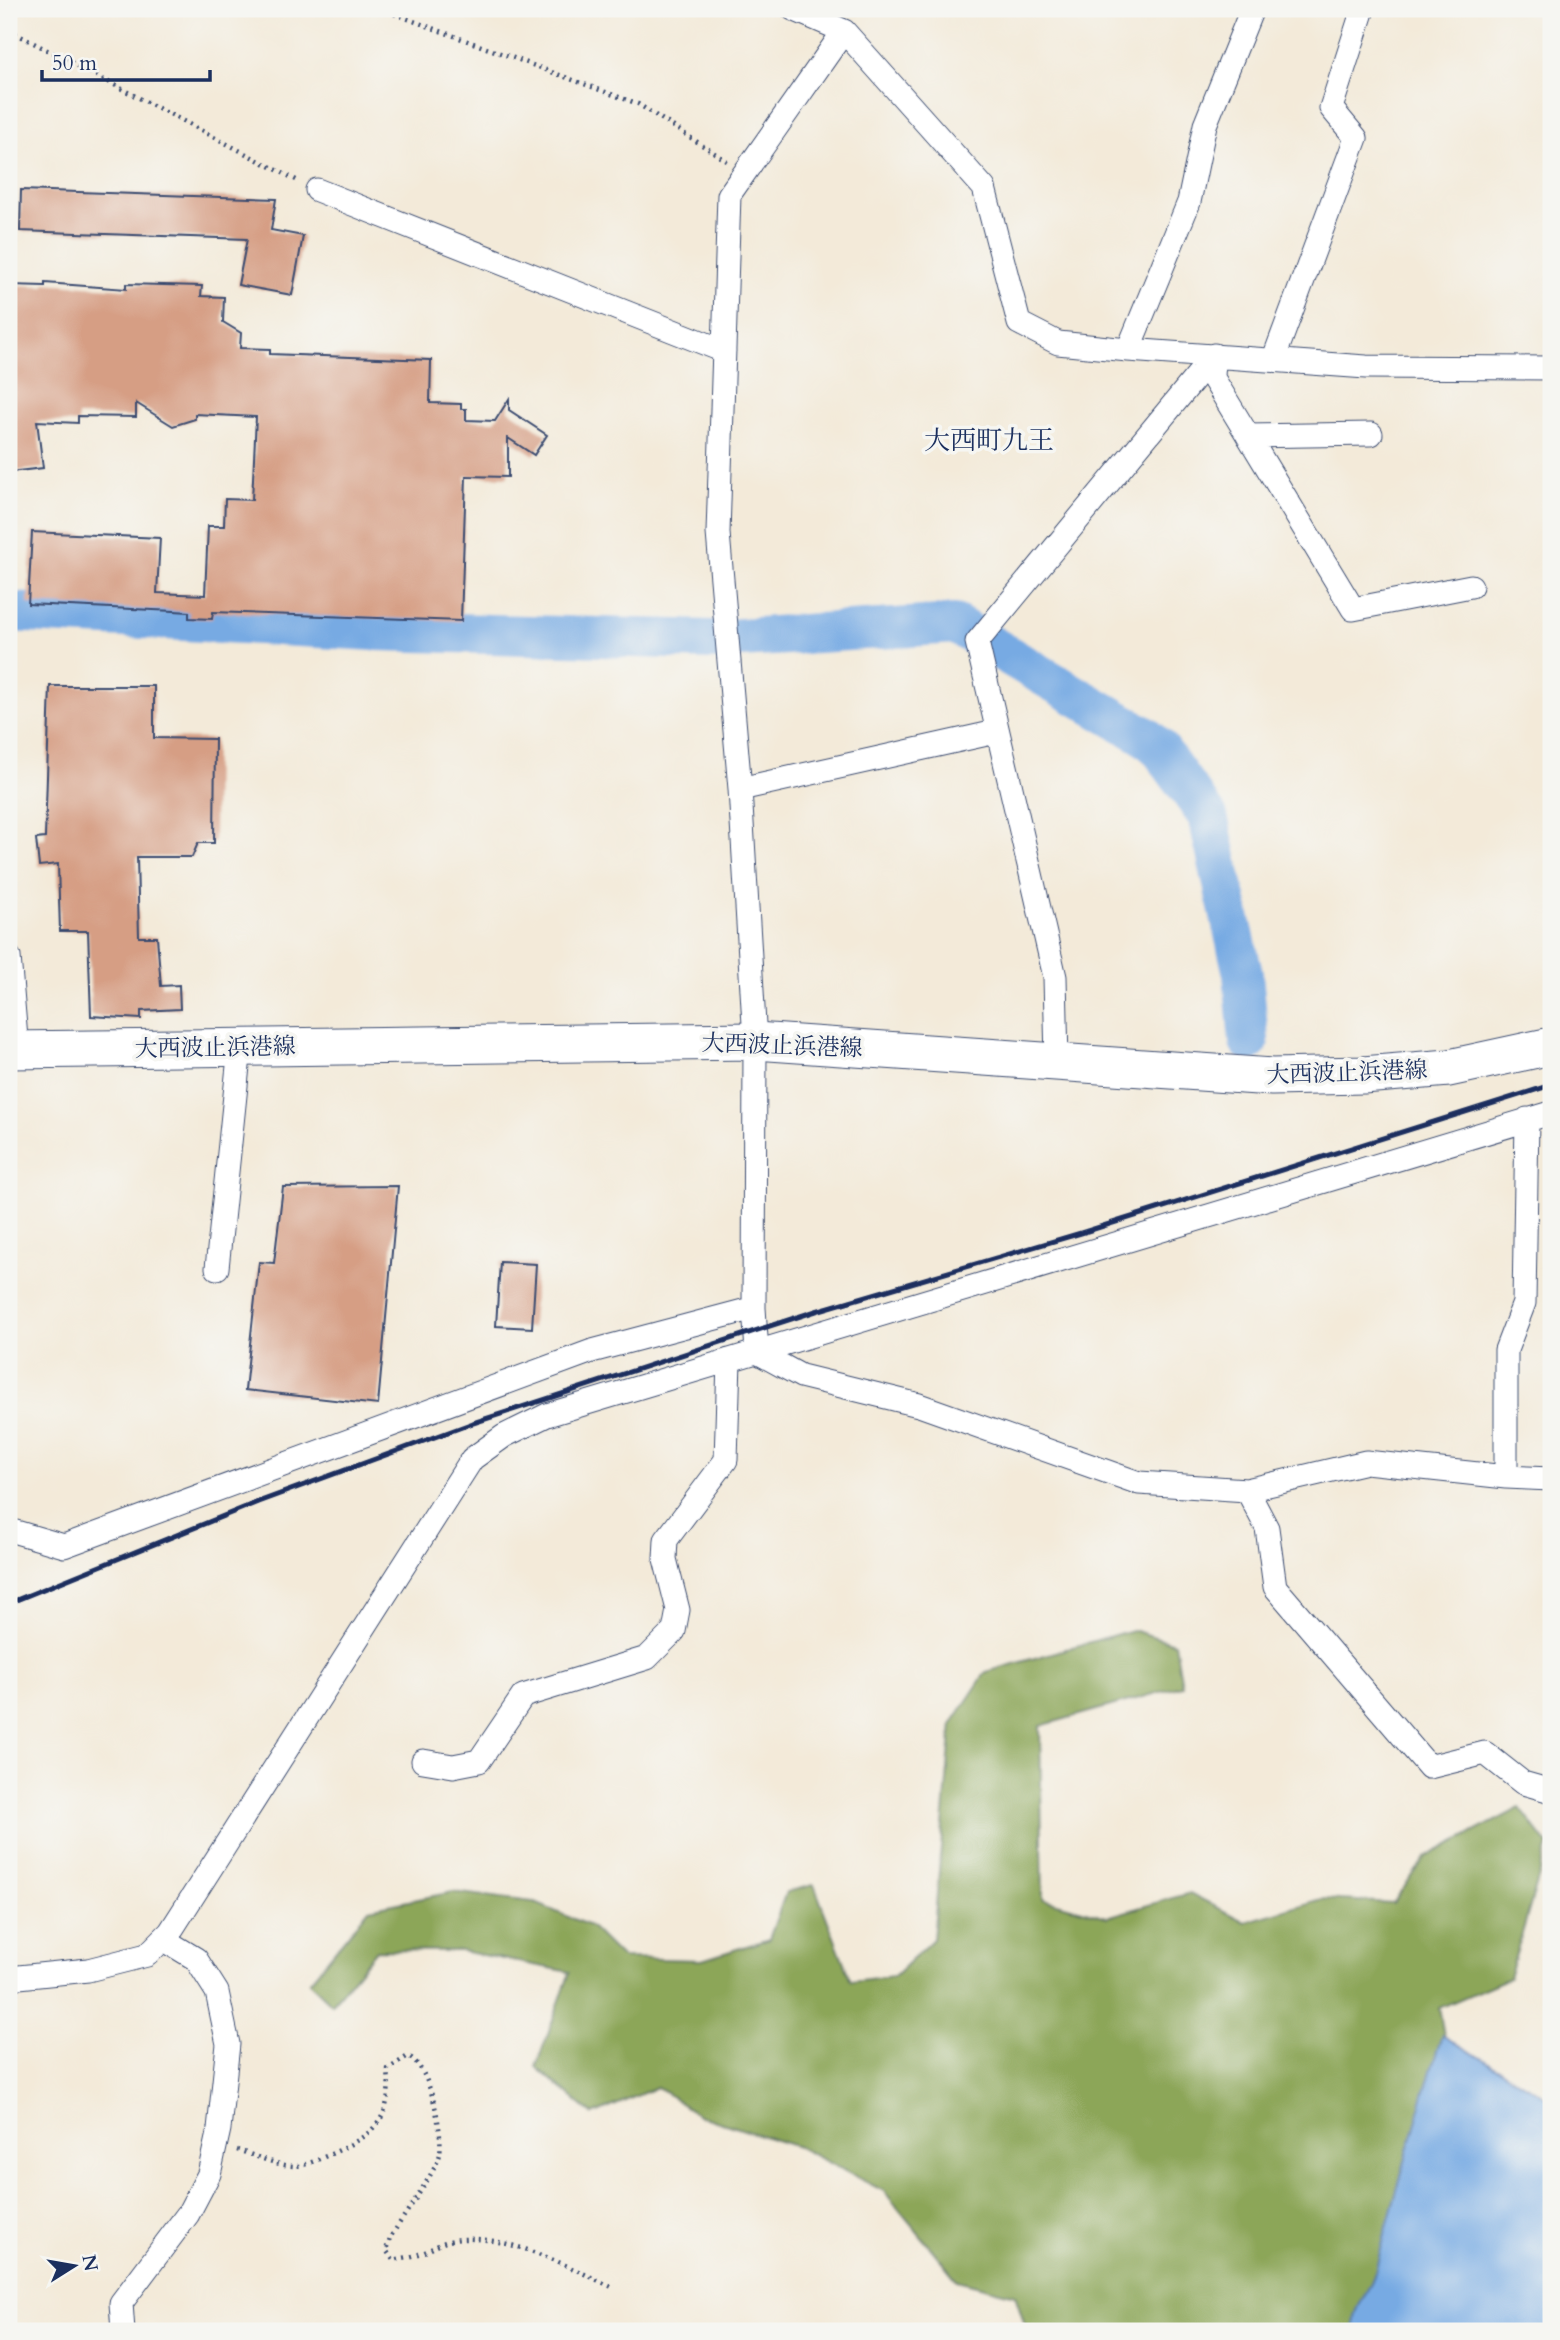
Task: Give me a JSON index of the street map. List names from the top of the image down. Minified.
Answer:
{"streets":{"main road":["大西波止浜港線"]},"districts":["大西町九王"],"scale_bar":"50 m","north":"right"}
